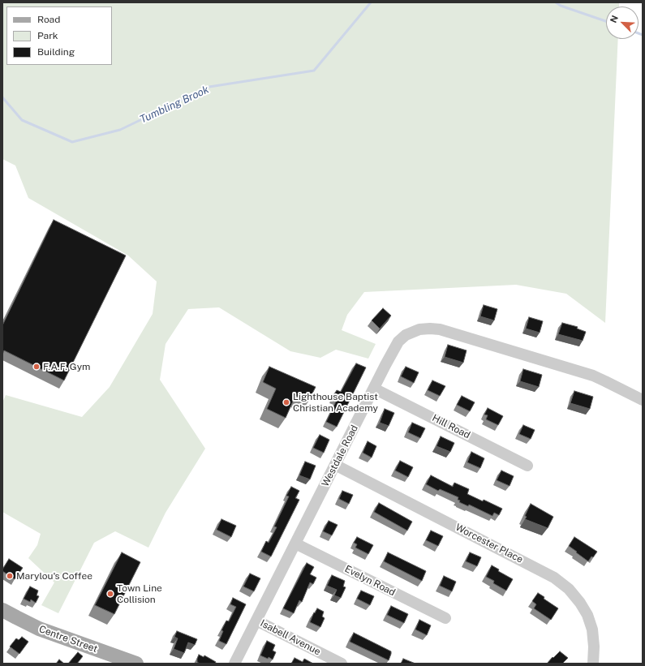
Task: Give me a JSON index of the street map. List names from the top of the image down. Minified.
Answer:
{"streets":{"main road":["Centre Street"],"street":["Hill Road","Westdale Road","Worcester Place","Evelyn Road","Isabell Avenue"]},"crossings":[["Hill Road","Westdale Road"],["Westdale Road","Worcester Place"],["Westdale Road","Evelyn Road"],["Westdale Road","Isabell Avenue"]],"water":["Tumbling Brook"],"places":["F.A.F. Gym","Lighthouse Baptist Christian Academy","Marylou's Coffee","Town Line Collision"],"legend":["Road","Park","Building"],"north":"top left"}
